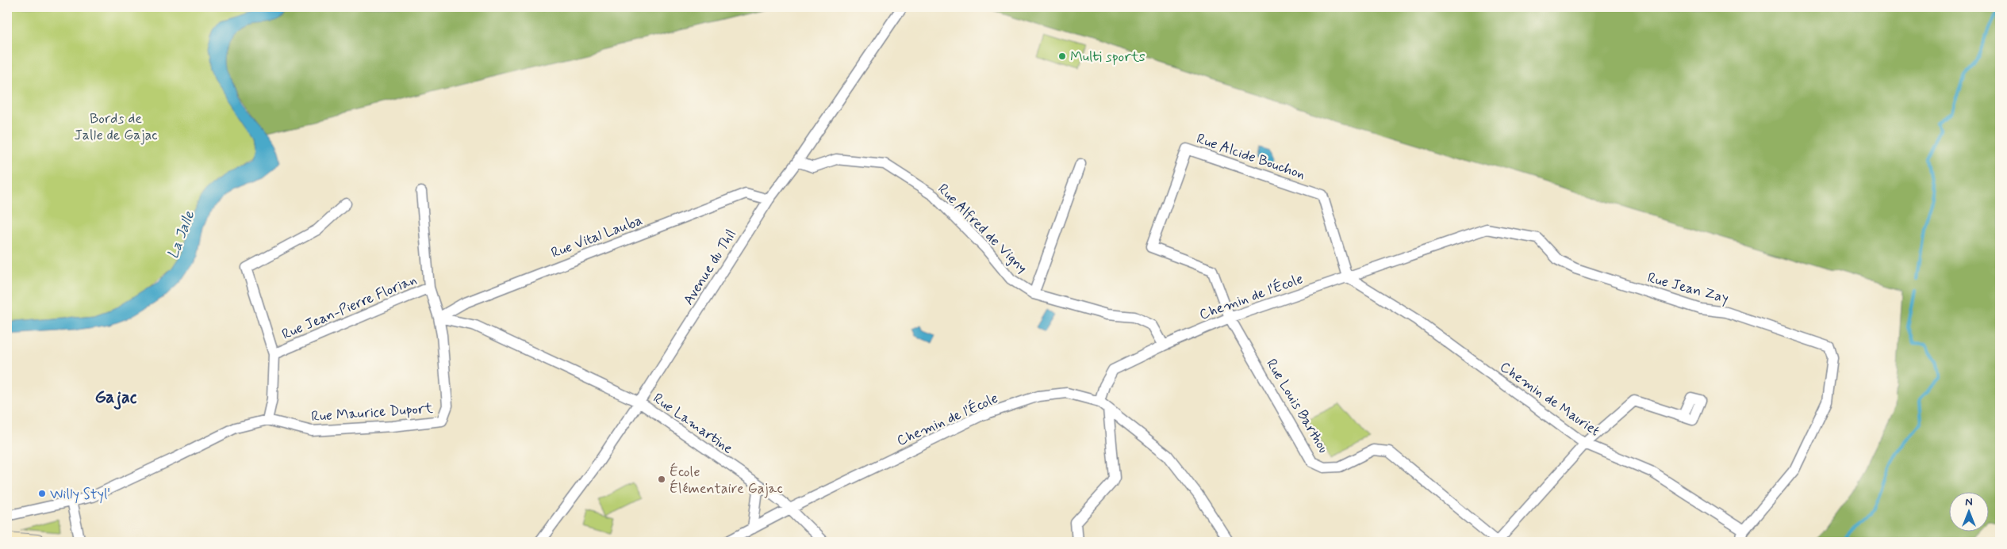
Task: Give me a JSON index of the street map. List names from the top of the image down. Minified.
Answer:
{"streets":{"street":["Rue Alcide Bouchon","Rue Alfred de Vigny","Rue Vital Lauba","Avenue du Thil","Rue Jean Zay","Chemin de l'École","Rue Jean-Pierre Florian","Chemin de Mauriet","Rue Louis Barthou","Rue Maurice Duport","Rue Lamartine"]},"crossings":[["Rue Alcide Bouchon","Rue Jean Zay"],["Rue Alcide Bouchon","Chemin de l'École"],["Rue Alcide Bouchon","Chemin de Mauriet"],["Rue Alcide Bouchon","Rue Louis Barthou"],["Rue Alfred de Vigny","Avenue du Thil"],["Rue Alfred de Vigny","Chemin de l'École"],["Rue Vital Lauba","Avenue du Thil"],["Rue Vital Lauba","Rue Jean-Pierre Florian"],["Rue Vital Lauba","Rue Maurice Duport"],["Avenue du Thil","Rue Lamartine"],["Rue Jean Zay","Chemin de l'École"],["Rue Jean Zay","Chemin de Mauriet"],["Chemin de l'École","Chemin de Mauriet"],["Chemin de l'École","Rue Louis Barthou"],["Chemin de l'École","Rue Lamartine"],["Rue Jean-Pierre Florian","Rue Maurice Duport"]],"districts":["Gajac"],"water":["La Jalle"],"parks":["Bords de Jalle de Gajac"],"places":["Multi sports","École Élémentaire Gajac","Willy Styl'"],"north":"top"}
